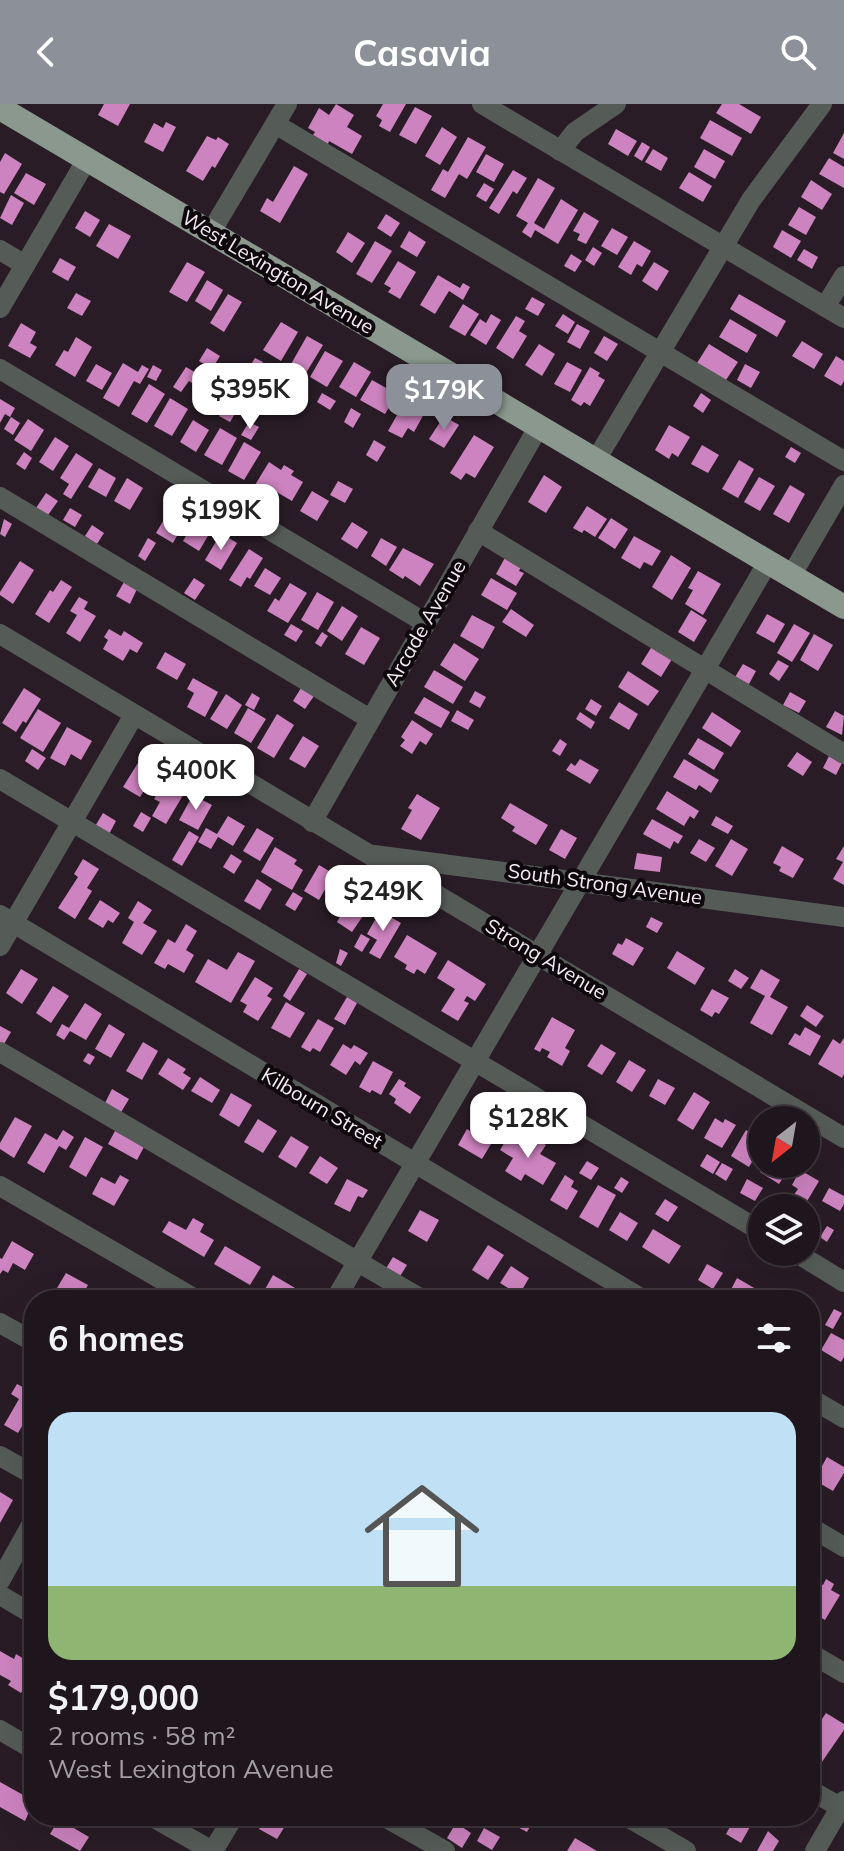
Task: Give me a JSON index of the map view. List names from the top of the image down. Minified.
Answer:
{"streets":{"main road":["West Lexington Avenue"],"street":["Arcade Avenue","South Strong Avenue","Strong Avenue","Kilbourn Street"]},"crossings":[["West Lexington Avenue","Arcade Avenue"],["Arcade Avenue","Strong Avenue"],["South Strong Avenue","Strong Avenue"]],"north":"bottom left","page":{"header":"Casavia","price":["$395K","$179K","$199K","$400K","$249K","$128K"],"heading":"6 homes","list":[{"name":"$179,000","note":"2 rooms · 58 m² · West Lexington Avenue"}]}}
